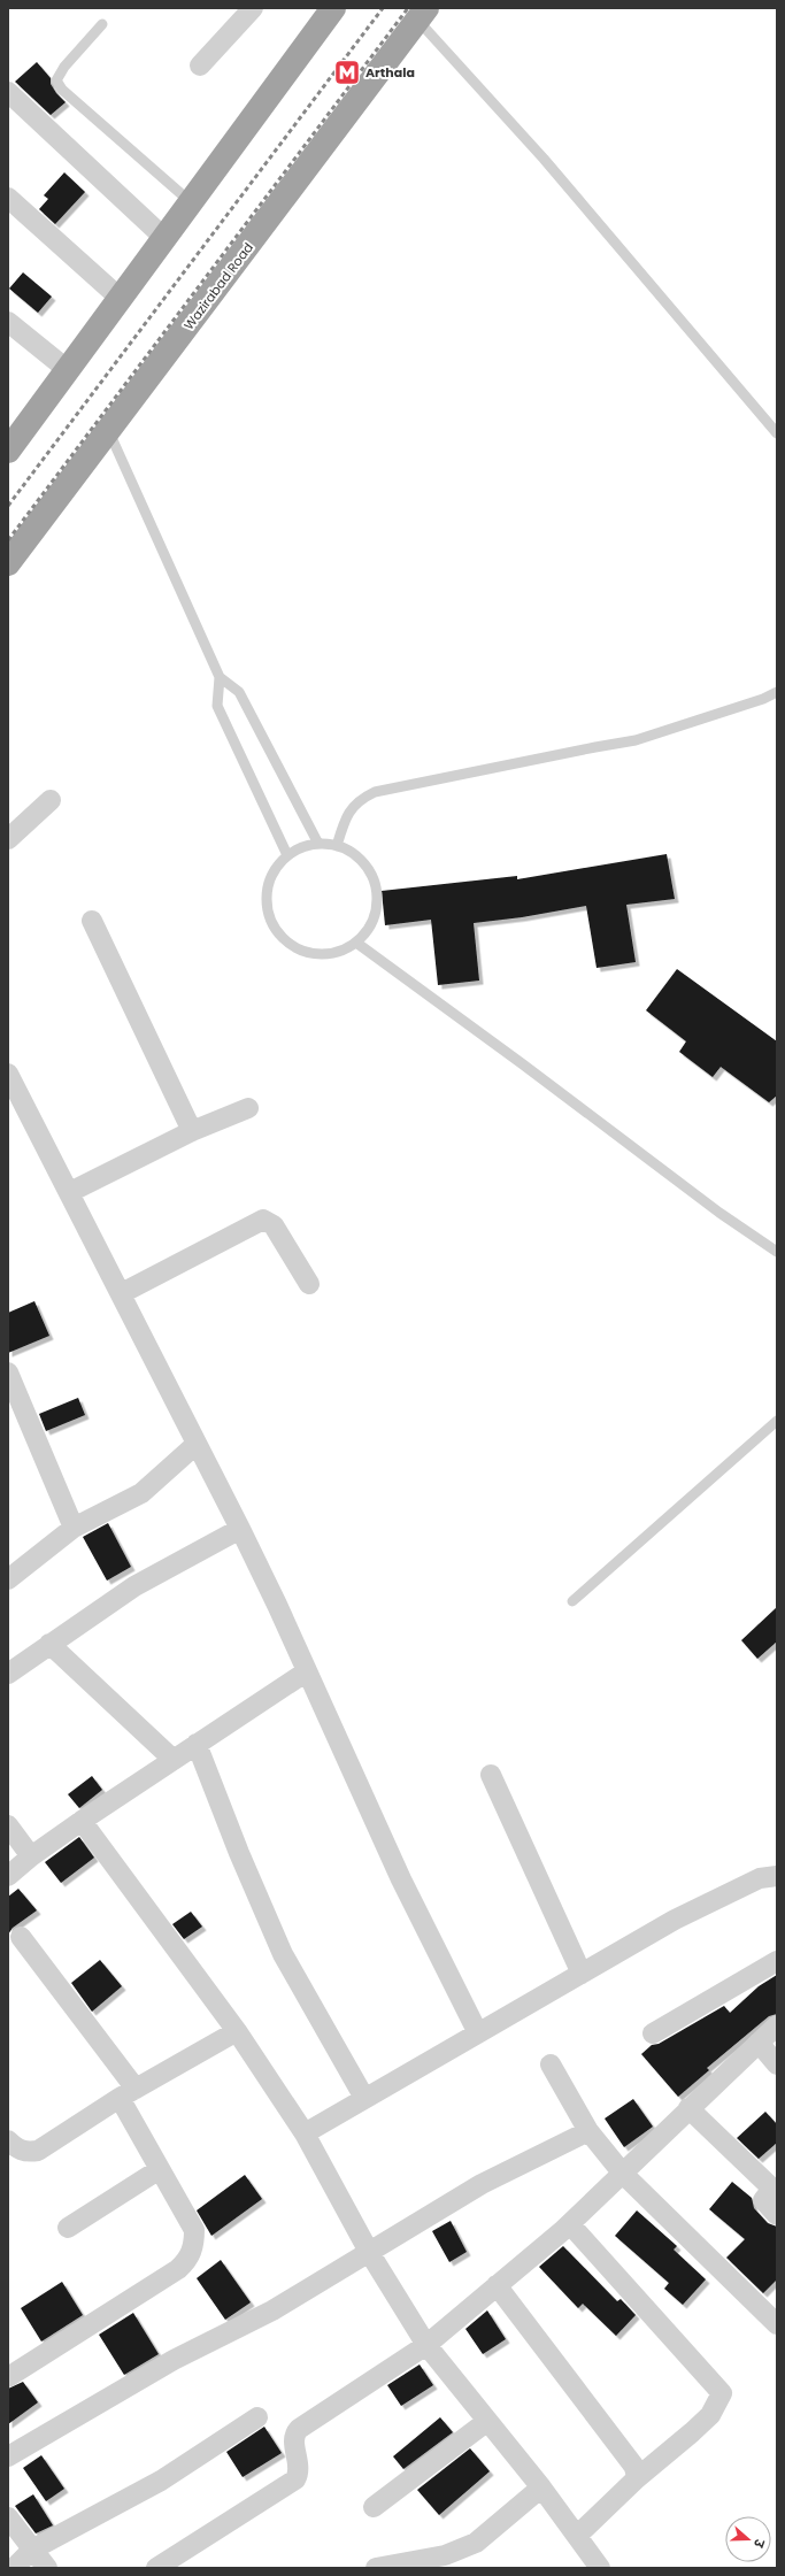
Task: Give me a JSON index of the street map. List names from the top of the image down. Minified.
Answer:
{"streets":{"highway":["Wazirabad Road"]},"places":{"metro station":["Arthala"]},"north":"right"}
